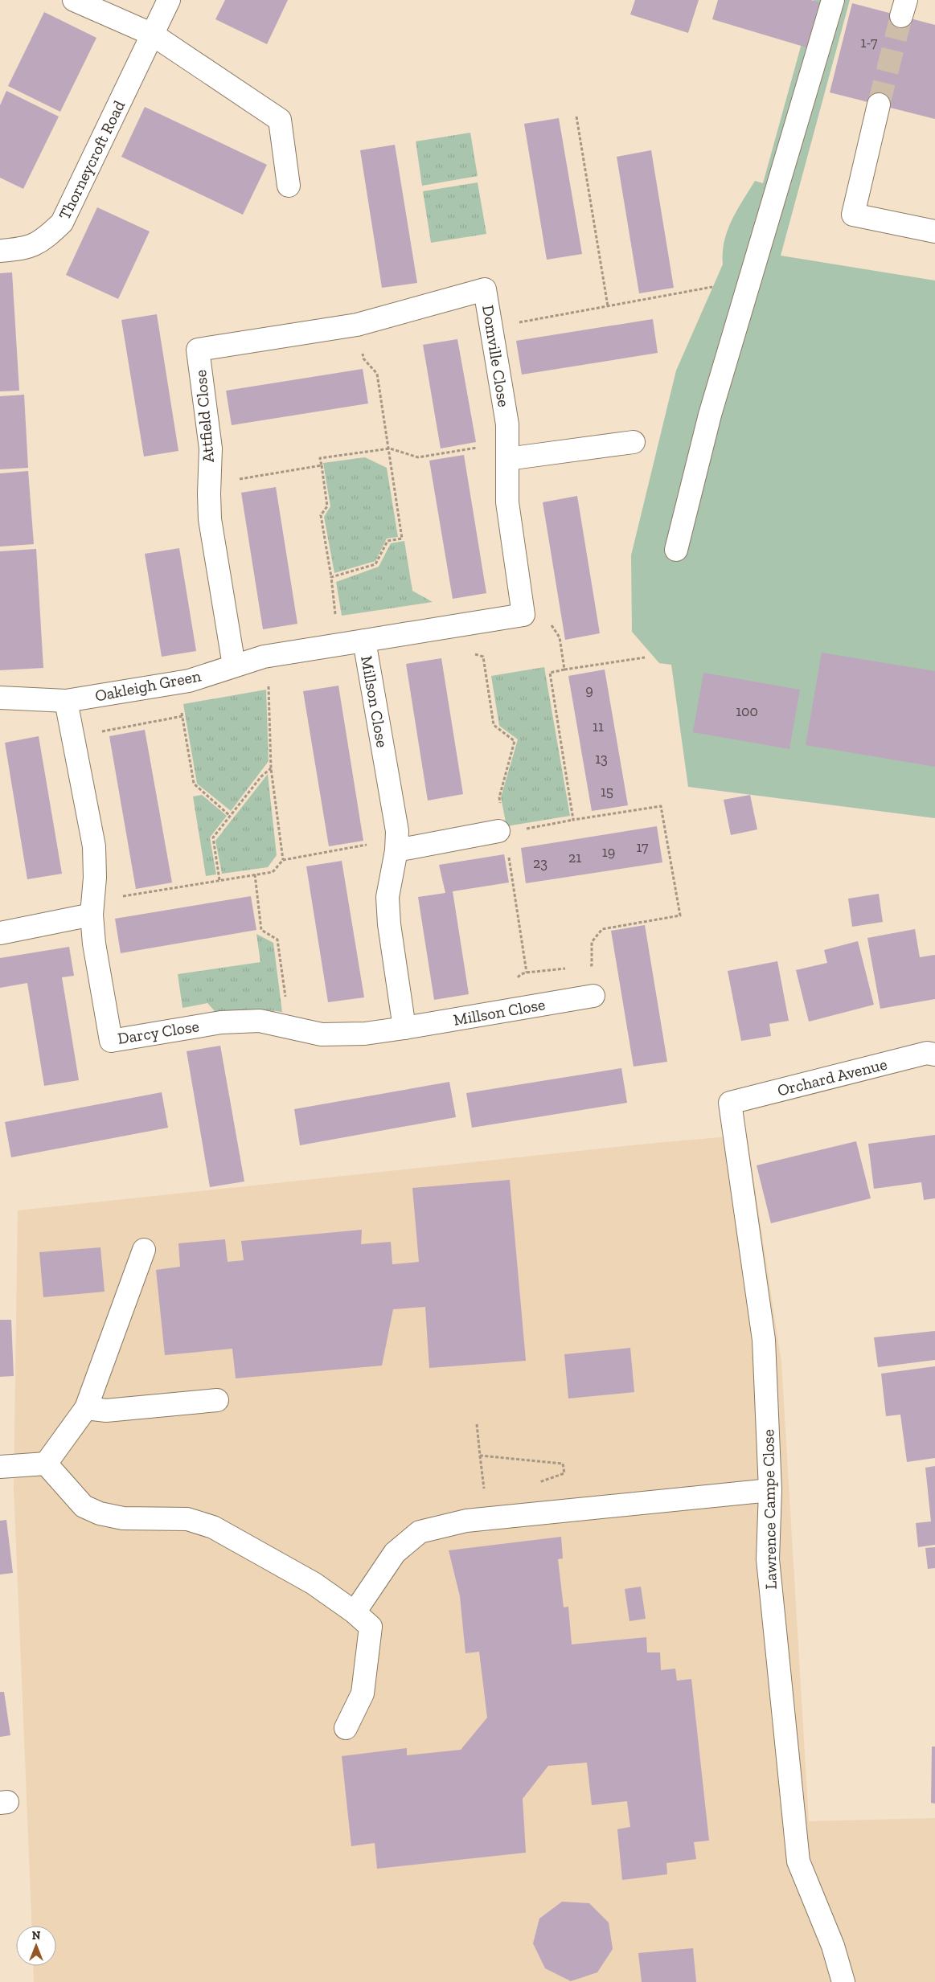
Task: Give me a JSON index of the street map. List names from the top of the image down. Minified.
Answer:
{"streets":{"street":["Thorneycroft Road","Domville Close","Attfield Close","Oakleigh Green","Millson Close","Darcy Close","Orchard Avenue","Lawrence Campe Close"]},"crossings":[["Domville Close","Attfield Close"],["Domville Close","Millson Close"],["Attfield Close","Oakleigh Green"],["Oakleigh Green","Millson Close"],["Oakleigh Green","Darcy Close"],["Millson Close","Darcy Close"],["Orchard Avenue","Lawrence Campe Close"]],"house_numbers":["1-7","9","100","11","13","15","17","19","21","23"],"north":"top"}
